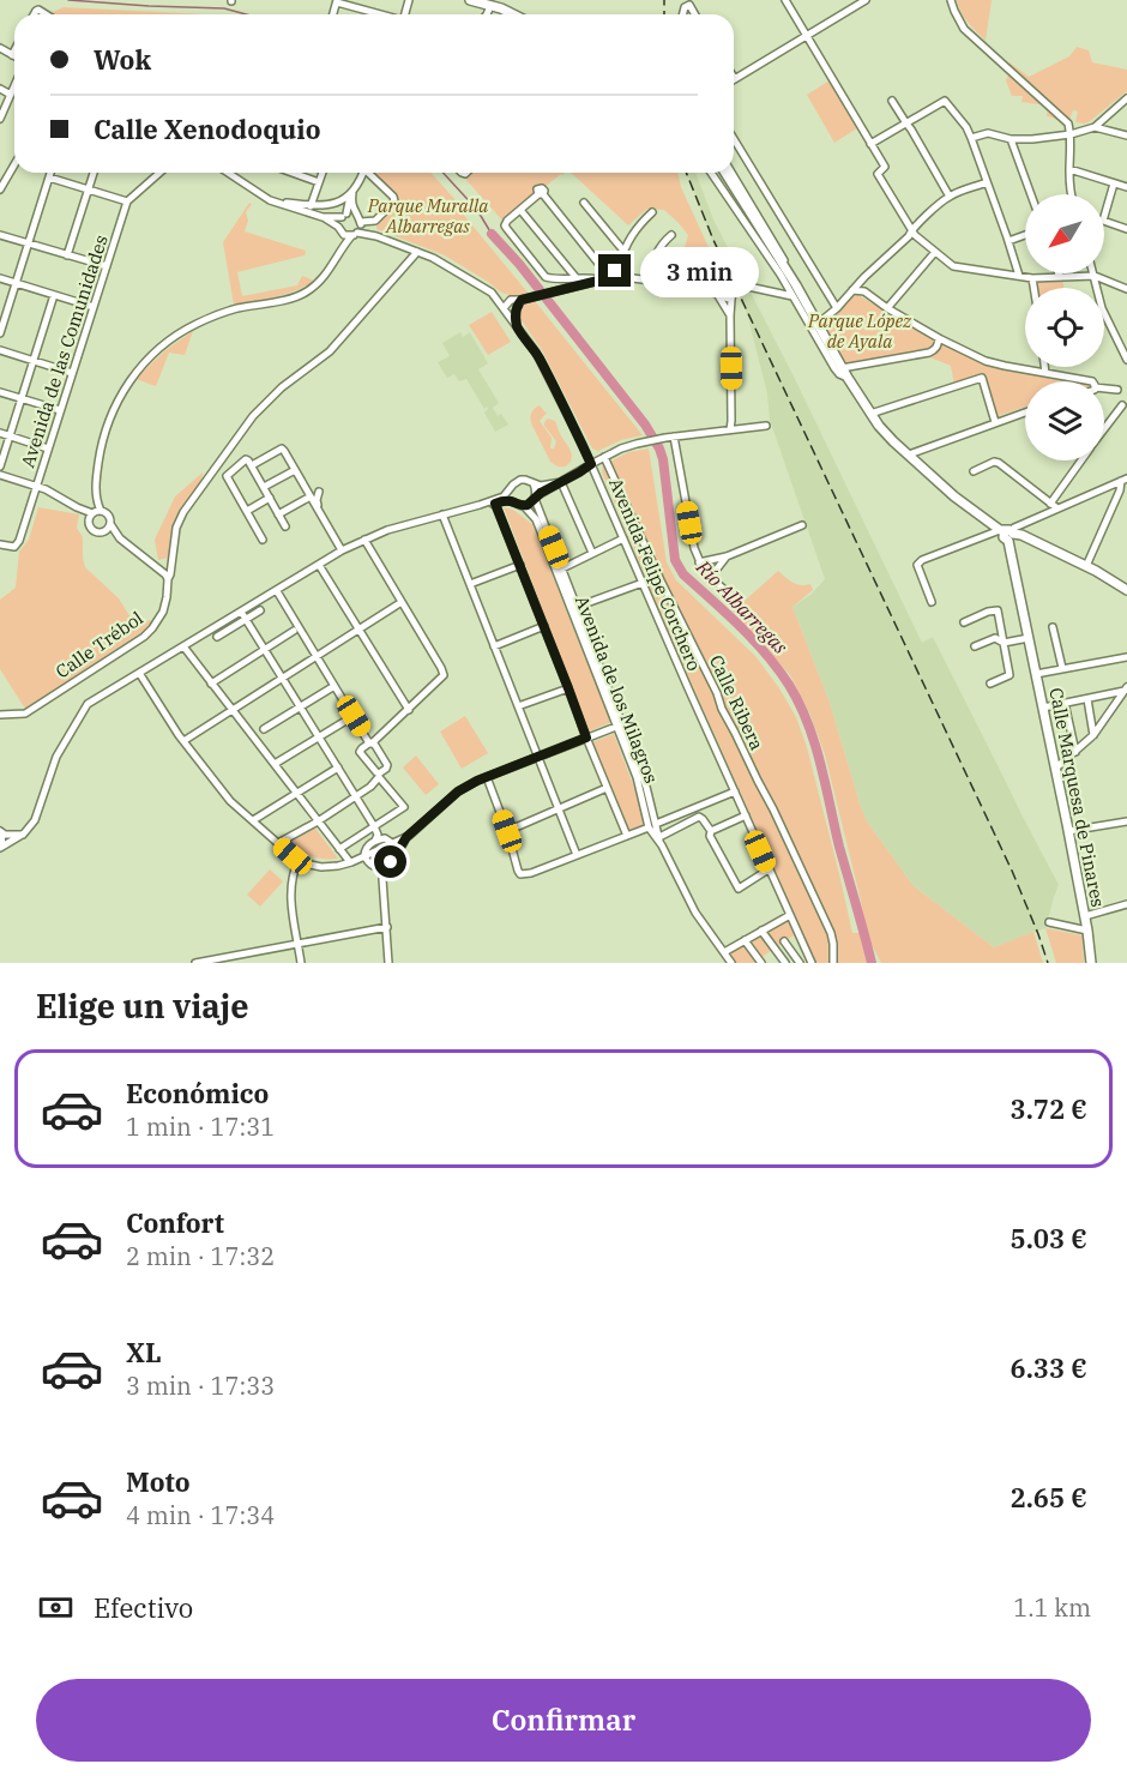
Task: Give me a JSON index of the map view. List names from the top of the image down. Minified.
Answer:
{"streets":{"main road":["Calle Marquesa de Pinares"],"street":["Avenida de las Comunidades","Avenida Felipe Corchero","Calle Trébol","Avenida de los Milagros","Calle Ribera"]},"crossings":[["Avenida Felipe Corchero","Calle Trébol"]],"water":["Río Albarregas"],"parks":["Parque Muralla Albarregas","Parque López de Ayala"],"north":"bottom left","page":{"banner":["Wok","Calle Xenodoquio"],"bubble":"3 min","heading":"Elige un viaje","list":[{"name":"Económico","note":"1 min · 17:31","value":"3.72 €"},{"name":"Confort","note":"2 min · 17:32","value":"5.03 €"},{"name":"XL","note":"3 min · 17:33","value":"6.33 €"},{"name":"Moto","note":"4 min · 17:34","value":"2.65 €"}],"pay":["Efectivo","1.1 km"],"buttons":"Confirmar"}}
